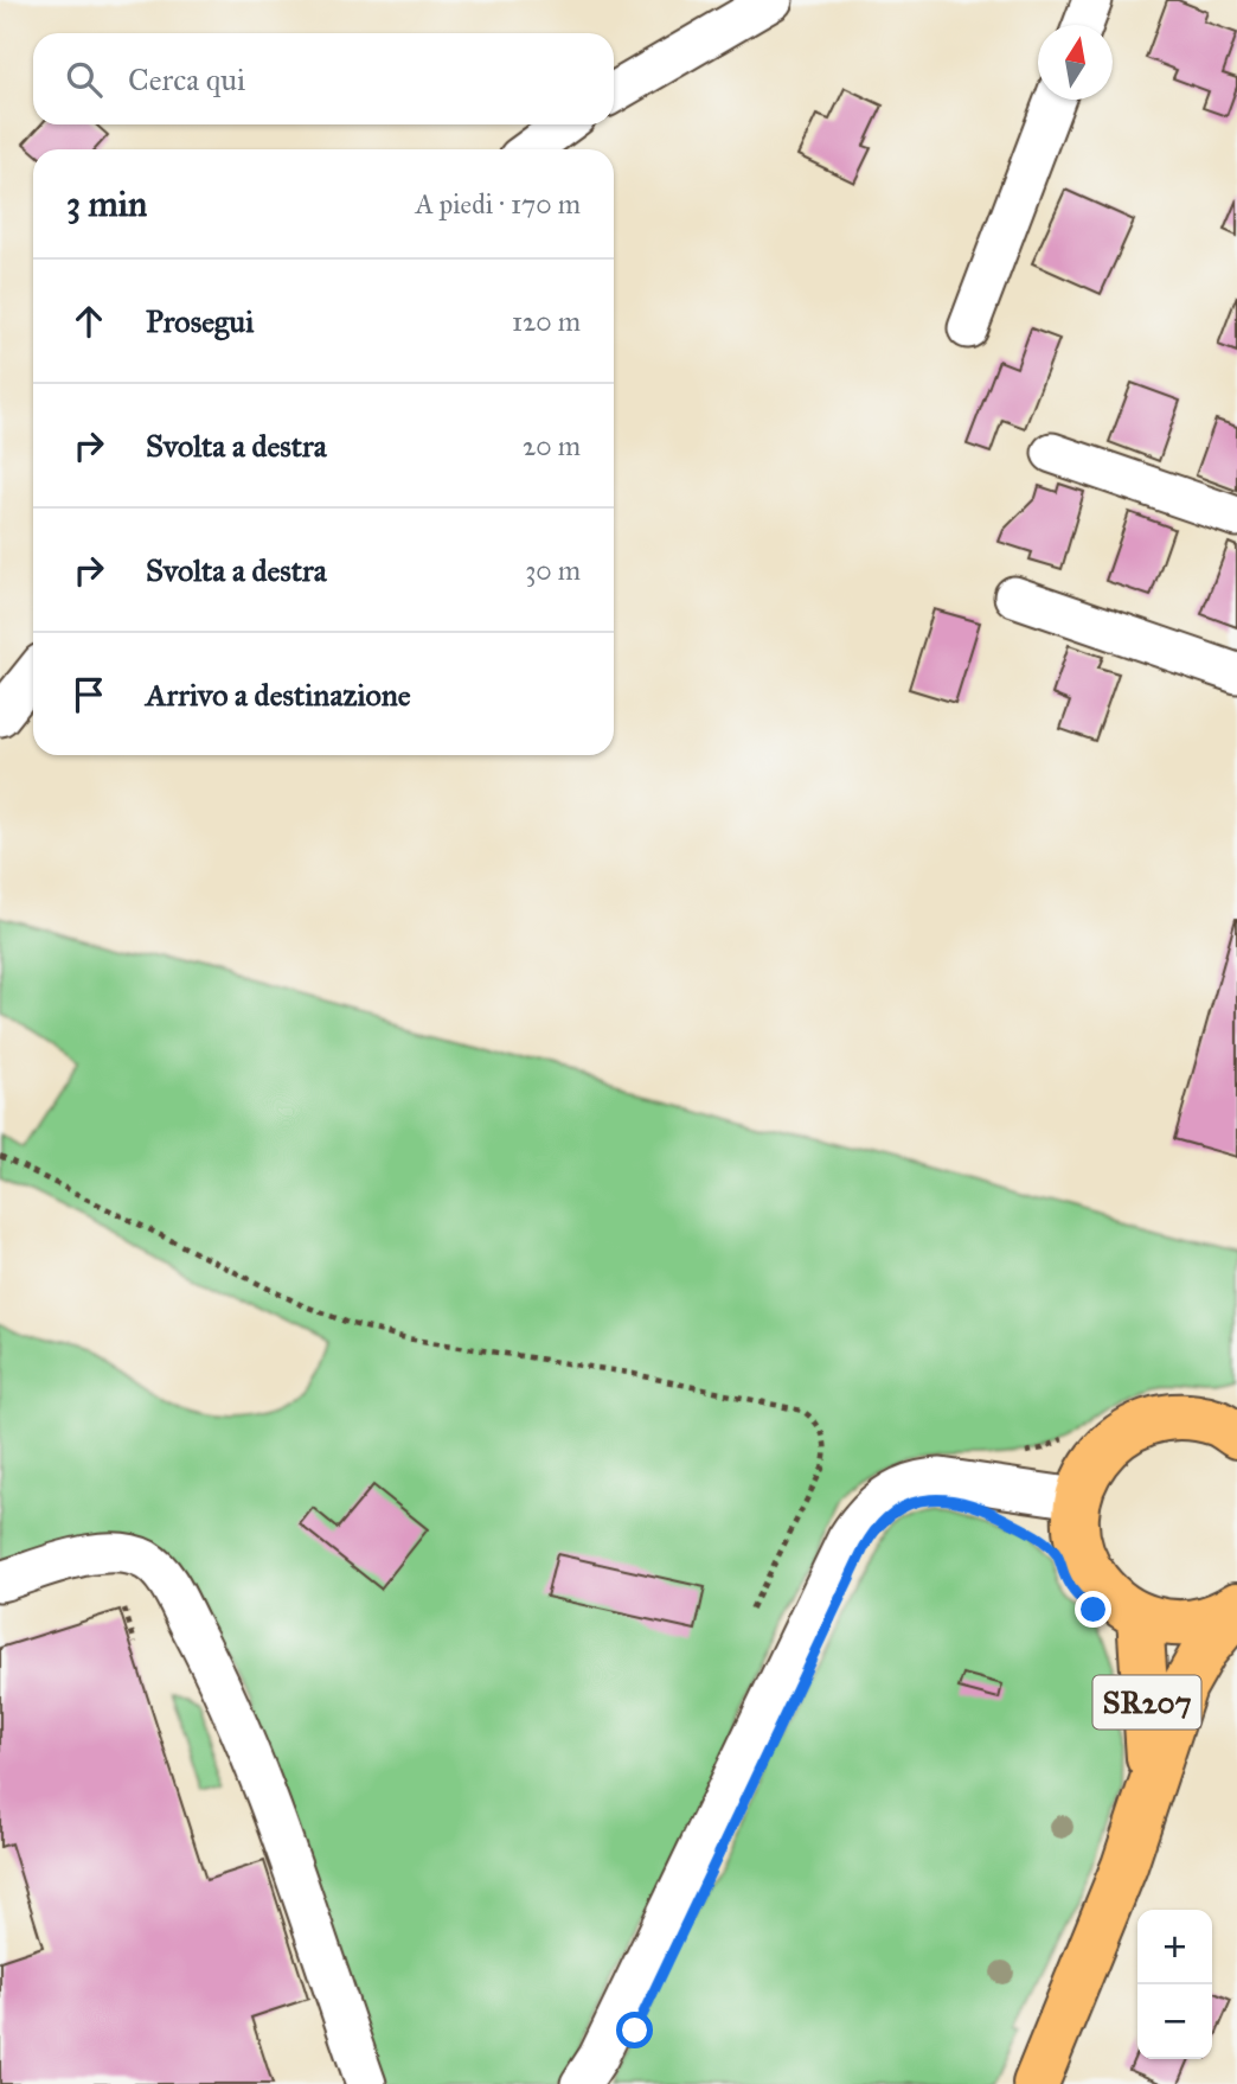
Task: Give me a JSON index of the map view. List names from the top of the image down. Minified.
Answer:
{"streets":{"main road":["SR207"]},"north":"top","page":{"search":"Cerca qui","heading":["3 min","A piedi · 170 m"],"list":[["Prosegui","120 m"],["Svolta a destra","20 m"],["Svolta a destra","30 m"],"Arrivo a destinazione"],"map_buttons":["+","−"]}}
